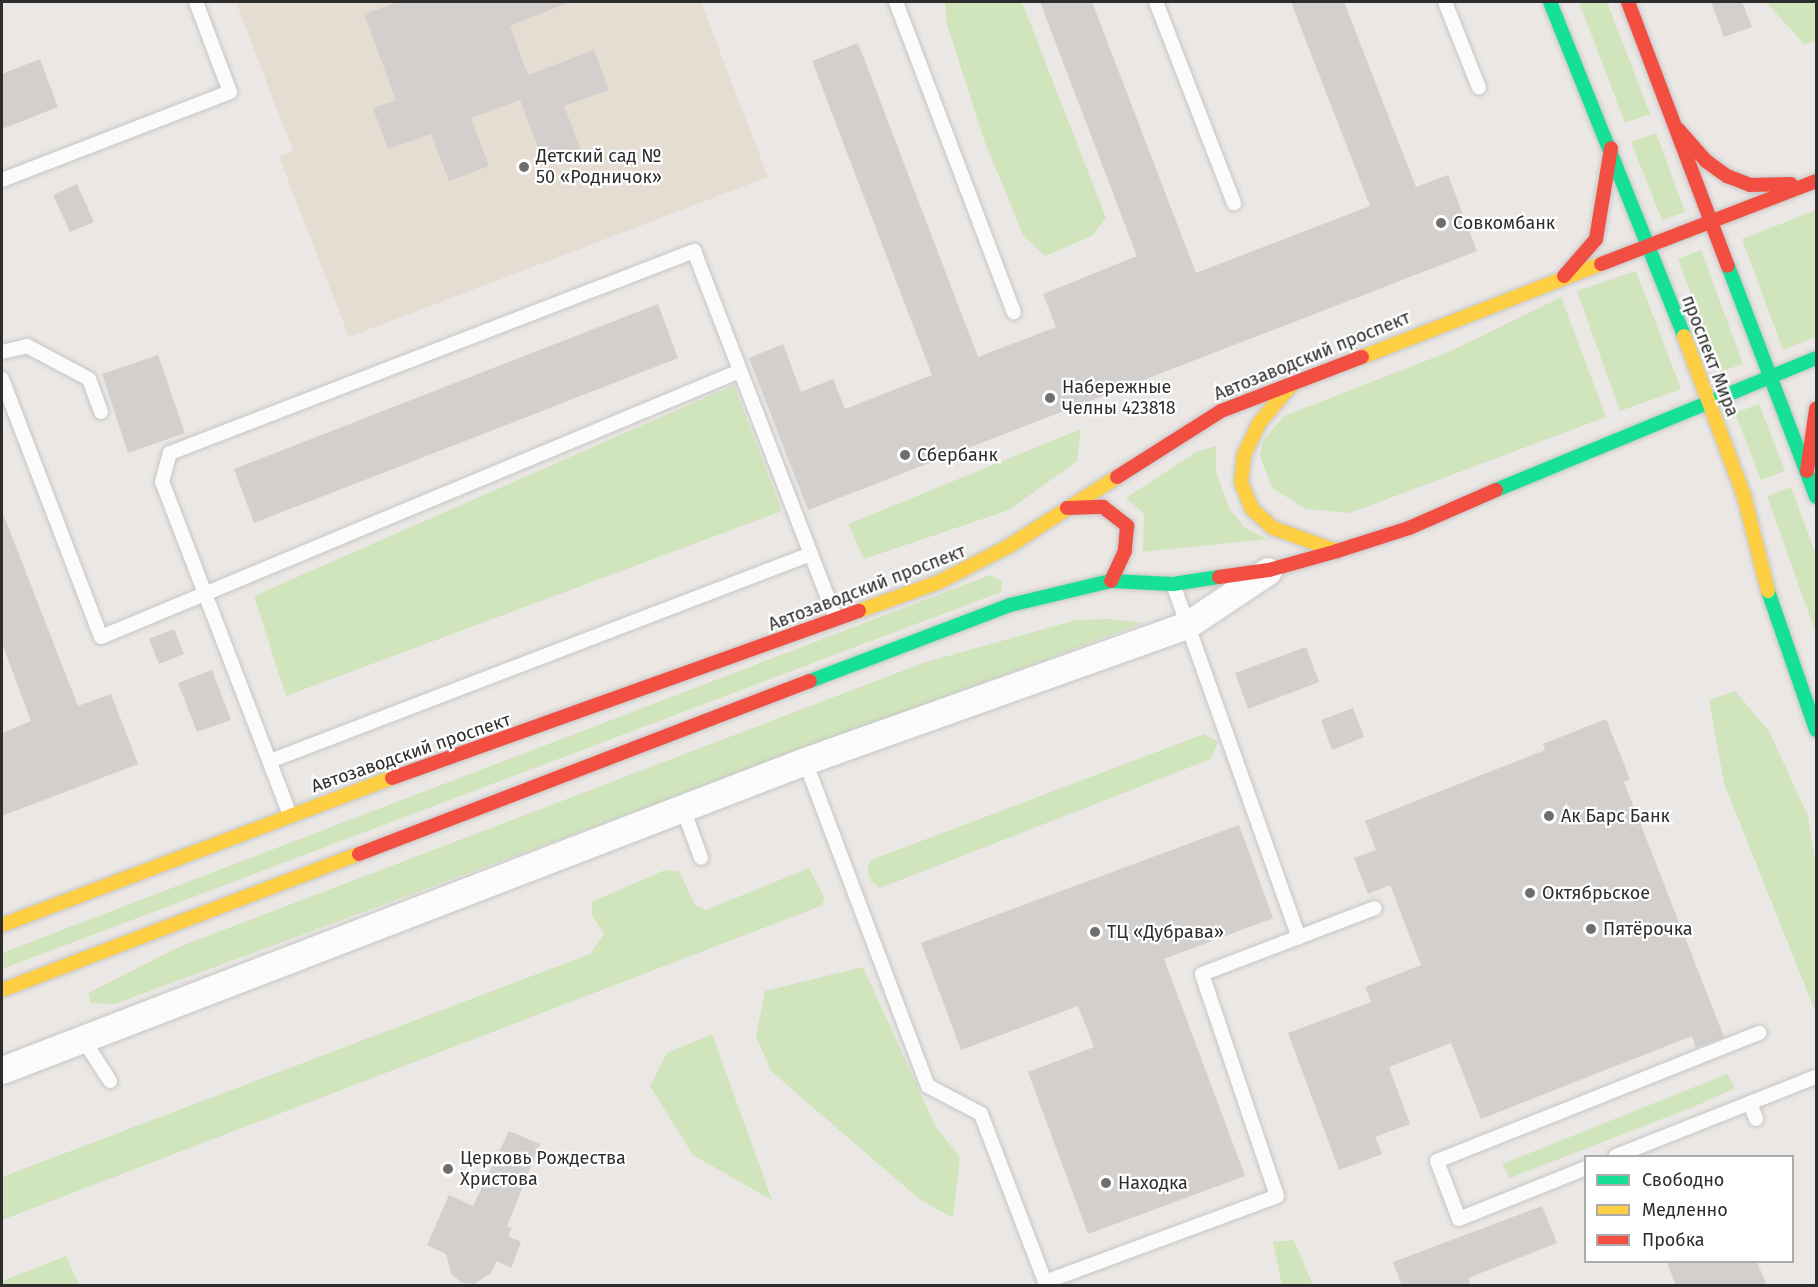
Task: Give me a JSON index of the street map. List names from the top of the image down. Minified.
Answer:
{"streets":{"street":["Автозаводский проспект","проспект Мира"]},"crossings":[["Автозаводский проспект","проспект Мира"]],"places":["Детский сад № 50 «Родничок»","Совкомбанк","Набережные Челны 423818","Сбербанк","Ак Барс Банк","Октябрьское","Пятёрочка","ТЦ «Дубрава»","Церковь Рождества Христова","Находка"],"legend":["Свободно","Медленно","Пробка"]}
